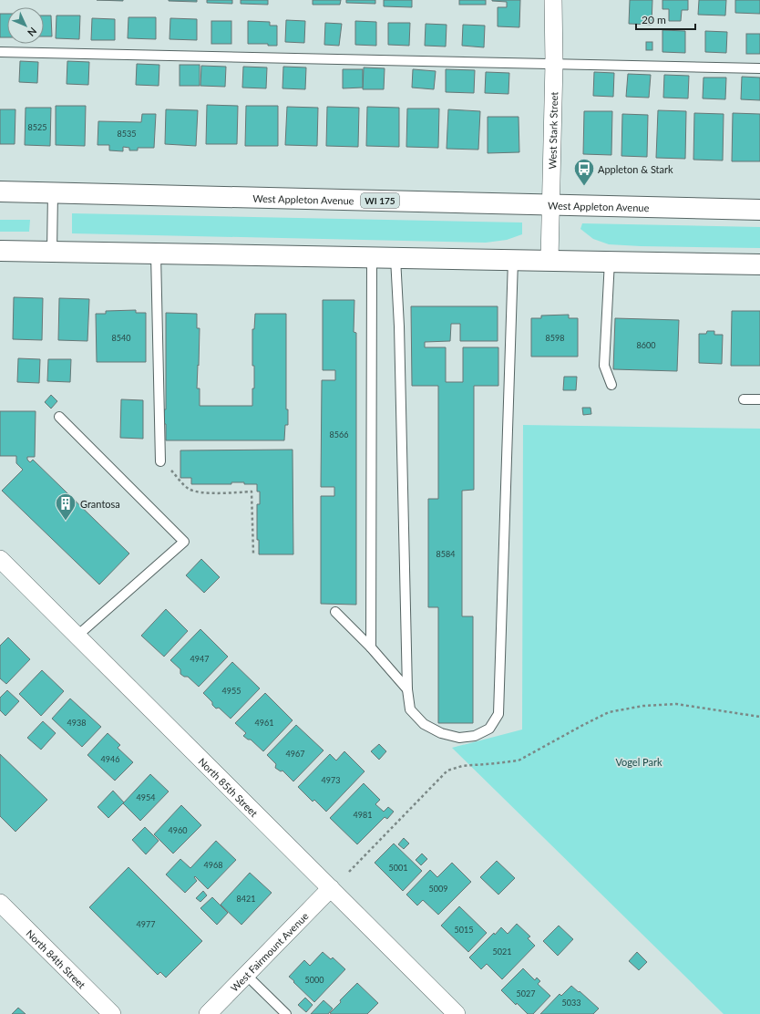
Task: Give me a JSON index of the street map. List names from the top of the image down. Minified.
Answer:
{"streets":{"main road":["West Appleton Avenue","WI 175"],"street":["West Stark Street","North 85th Street","West Fairmount Avenue","North 84th Street"]},"crossings":[["West Stark Street","West Appleton Avenue"],["North 85th Street","West Fairmount Avenue"]],"parks":["Vogel Park"],"places":{"bus stop":["Appleton & Stark"],"building":["Grantosa"]},"house_numbers":["8525","8535","8540","8598","8600","8566","8584","4947","4955","4938","4961","4967","4946","4973","4954","4981","4960","4968","5001","5009","8421","4977","5015","5021","5000","5027","5033"],"scale_bar":"20 m","north":"bottom right"}
